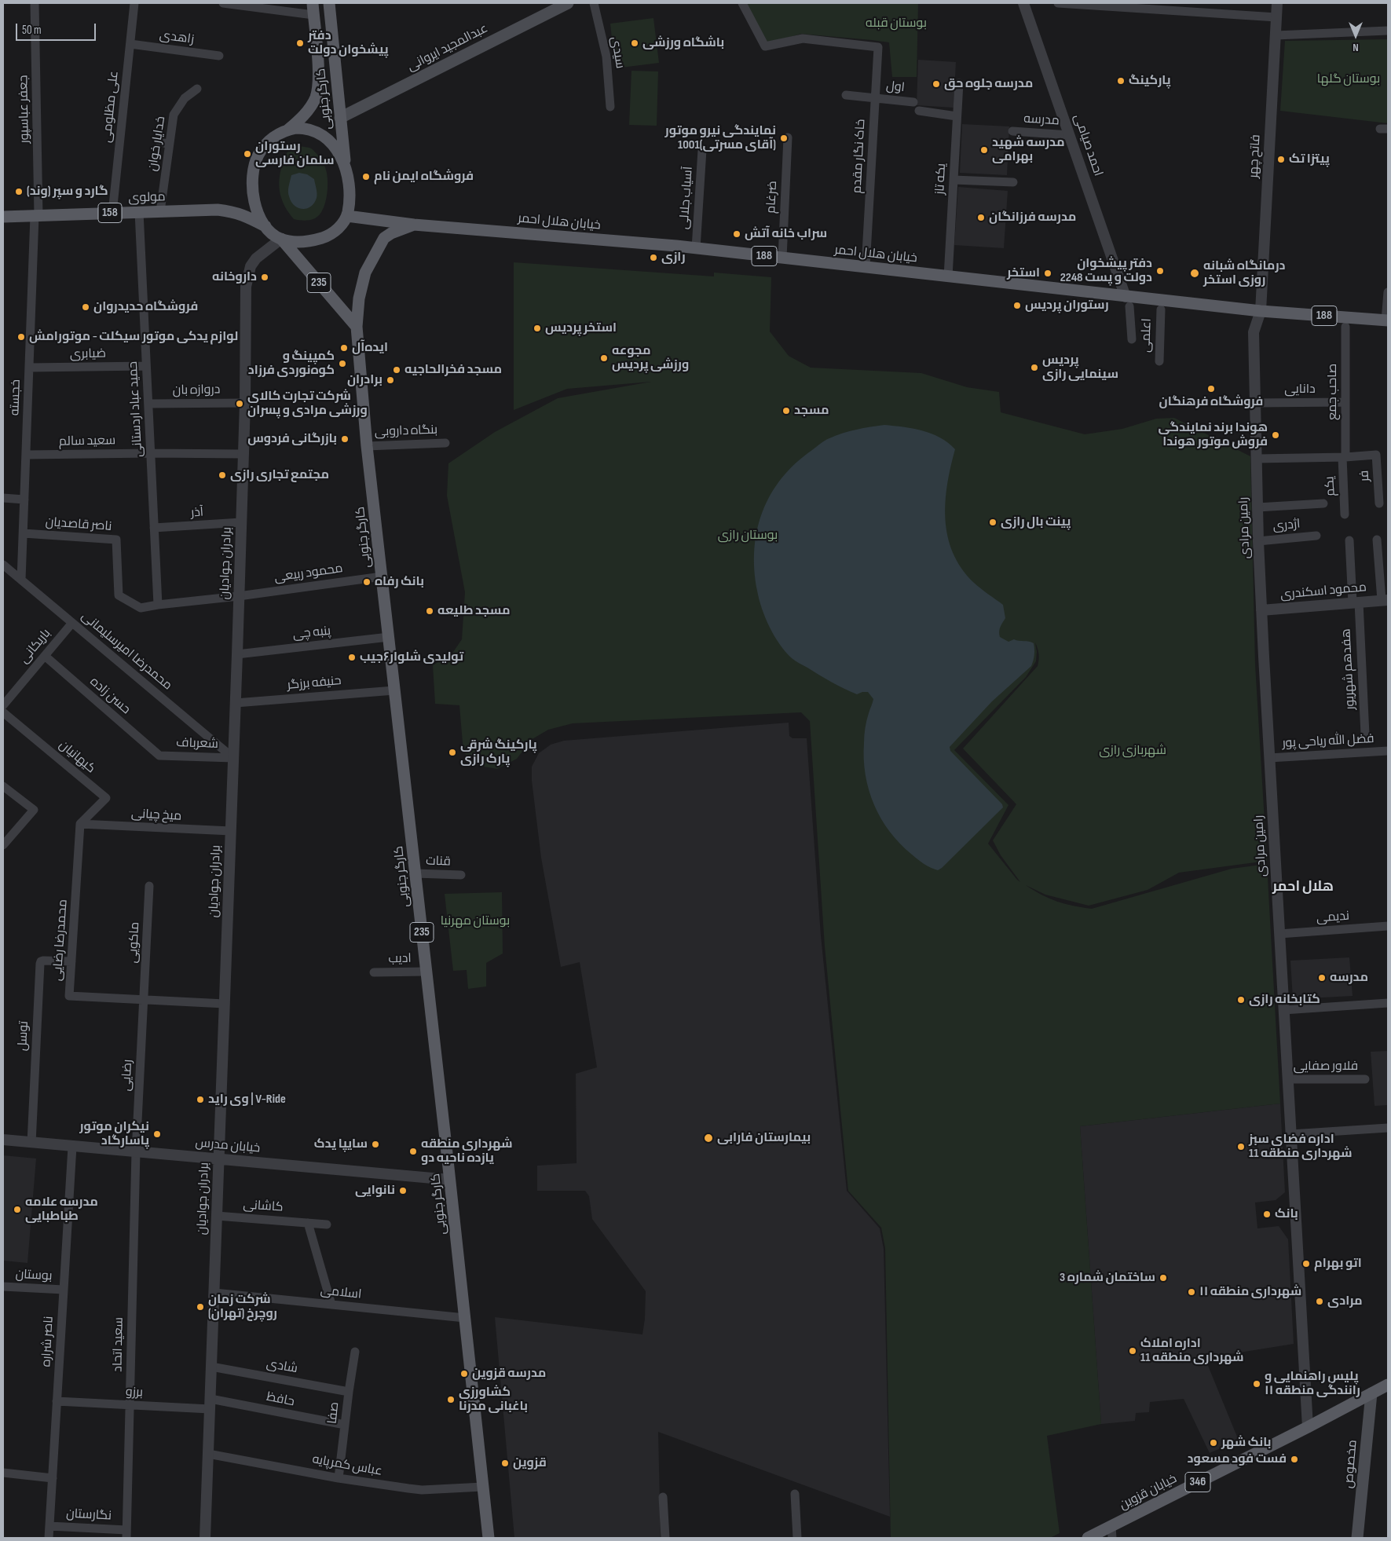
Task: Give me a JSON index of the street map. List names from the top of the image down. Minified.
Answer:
{"streets":{"main road":["عبدالمجید ایروانی","کارگر جنوبی","مولوی","158","خیابان هلال احمر","188","235","مخصوص","346","خیابان قزوین"],"street":["زاهدی","سیدی","اول","علی مظلومی","جعفر عباسپور","مدرسه","خدایار خوان","احمد صیامی","خاک‌ نگار‌ مقدم","فاتح چهر","یکه تاز","ضرغام","آسیاب جلالی","اعلمی","ضیابری","دانایی","دروازه بان","صاحب جمع","خجسته","حمید عباد اردستانی","بنگاه داروبی","سعید سالم","فر","یکم","آذر","ناصر قاصدیان","اژدری","رامین مرادی","برادران جوادیان","محمود ربیعی","محمود اسکندری","پنبه چی","باریکانی","محمدرضا امیرسلیمانی","هفدهم شهریور","حنیفه برزگر","حسن زاده","فضل الله ریاحی پور","شعرباف","کیهانیان","میخ چیانی","قنات","ندیمی","محمدرضا رضایی","ماکویی","ادیب","توسل","فلاور صفایی","رضایی","خیابان مدرس","کاشانی","بوستان","اسلامی","ناصر شراره","سعید اتحاد","شادی","برزو","حافظ","صفا","عباس کمرپایه","نگارستان"]},"crossings":[["زاهدی","علی مظلومی"],["عبدالمجید ایروانی","کارگر جنوبی"],["اول","خاک‌ نگار‌ مقدم"],["کارگر جنوبی","مولوی"],["کارگر جنوبی","خیابان هلال احمر"],["کارگر جنوبی","235"],["کارگر جنوبی","بنگاه داروبی"],["کارگر جنوبی","برادران جوادیان"],["کارگر جنوبی","محمود ربیعی"],["کارگر جنوبی","پنبه چی"],["کارگر جنوبی","حنیفه برزگر"],["کارگر جنوبی","قنات"],["کارگر جنوبی","ادیب"],["کارگر جنوبی","خیابان مدرس"],["کارگر جنوبی","اسلامی"],["کارگر جنوبی","عباس کمرپایه"],["علی مظلومی","مولوی"],["جعفر عباسپور","مولوی"],["جعفر عباسپور","خجسته"],["مدرسه","احمد صیامی"],["خدایار خوان","مولوی"],["احمد صیامی","خیابان هلال احمر"],["خاک‌ نگار‌ مقدم","خیابان هلال احمر"],["فاتح چهر","خیابان هلال احمر"],["فاتح چهر","188"],["فاتح چهر","رامین مرادی"],["یکه تاز","خیابان هلال احمر"],["ضرغام","خیابان هلال احمر"],["مولوی","خیابان هلال احمر"],["مولوی","235"],["مولوی","خجسته"],["مولوی","حمید عباد اردستانی"],["مولوی","برادران جوادیان"],["آسیاب جلالی","خیابان هلال احمر"],["خیابان هلال احمر","188"],["خیابان هلال احمر","235"],["خیابان هلال احمر","رامین مرادی"],["خیابان هلال احمر","برادران جوادیان"],["188","رامین مرادی"],["235","برادران جوادیان"],["ضیابری","خجسته"],["ضیابری","حمید عباد اردستانی"],["دانایی","صاحب جمع"],["دانایی","رامین مرادی"],["دروازه بان","حمید عباد اردستانی"],["دروازه بان","برادران جوادیان"],["صاحب جمع","فر"],["صاحب جمع","یکم"],["خجسته","سعید سالم"],["خجسته","ناصر قاصدیان"],["خجسته","محمدرضا امیرسلیمانی"],["حمید عباد اردستانی","سعید سالم"],["حمید عباد اردستانی","آذر"],["حمید عباد اردستانی","ناصر قاصدیان"],["سعید سالم","برادران جوادیان"],["فر","یکم"],["آذر","برادران جوادیان"],["ناصر قاصدیان","برادران جوادیان"],["ناصر قاصدیان","محمود ربیعی"],["اژدری","رامین مرادی"],["رامین مرادی","محمود اسکندری"],["رامین مرادی","فضل الله ریاحی پور"],["رامین مرادی","ندیمی"],["رامین مرادی","فلاور صفایی"],["رامین مرادی","خیابان قزوین"],["برادران جوادیان","محمود ربیعی"],["برادران جوادیان","پنبه چی"],["برادران جوادیان","محمدرضا امیرسلیمانی"],["برادران جوادیان","حنیفه برزگر"],["برادران جوادیان","شعرباف"],["برادران جوادیان","میخ چیانی"],["برادران جوادیان","محمدرضا رضایی"],["برادران جوادیان","خیابان مدرس"],["برادران جوادیان","کاشانی"],["برادران جوادیان","اسلامی"],["برادران جوادیان","شادی"],["برادران جوادیان","برزو"],["برادران جوادیان","حافظ"],["برادران جوادیان","عباس کمرپایه"],["محمود اسکندری","هفدهم شهریور"],["باریکانی","محمدرضا امیرسلیمانی"],["باریکانی","حسن زاده"],["محمدرضا امیرسلیمانی","شعرباف"],["حسن زاده","شعرباف"],["کیهانیان","میخ چیانی"],["کیهانیان","محمدرضا رضایی"],["میخ چیانی","محمدرضا رضایی"],["محمدرضا رضایی","ماکویی"],["محمدرضا رضایی","توسل"],["محمدرضا رضایی","رضایی"],["ماکویی","رضایی"],["توسل","خیابان مدرس"],["رضایی","خیابان مدرس"],["رضایی","سعید اتحاد"],["خیابان مدرس","ناصر شراره"],["خیابان مدرس","سعید اتحاد"],["بوستان","ناصر شراره"],["ناصر شراره","برزو"],["ناصر شراره","نگارستان"],["سعید اتحاد","برزو"],["سعید اتحاد","نگارستان"],["شادی","صفا"],["برزو","حافظ"],["حافظ","صفا"],["صفا","عباس کمرپایه"],["مخصوص","خیابان قزوین"]],"districts":["هلال احمر"],"parks":["بوستان قبله","بوستان گلها","بوستان رازی","شهربازی رازی","بوستان مهرنیا"],"places":["دفتر پیشخوان دولت","باشگاه ورزشی","پارکینگ","مدرسه جلوه حق","نمایندگی نیرو موتور 1001(آقای مسرتی)","مدرسه شهید بهرامی","رستوران سلمان فارسی","پیتزا تک","فروشگاه ایمن نام","گارد و سپر (وند)","مدرسه فرزانگان","سراب خانه آتش","رازی","دفتر پیشخوان دولت و پست 2248","استخر","درمانگاه شبانه روزی استخر","داروخانه","رستوران پردیس","فروشگاه حدیدروان","استخر پردیس","لوازم یدکی موتور سیکلت - موتورامش","ایده‌آل","مجوعه ورزشی پردیس","کمپینگ و کوه‌نوردی فرزاد","پردیس سینمایی رازی","مسجد فخرالحاجیه","برادران","فروشگاه فرهنگان","شرکت تجارت کالای ورزشی مرادی و پسران","مسجد","هوندا برند نمایندگی فروش موتور هوندا","بازرگانی فردوس","مجتمع تجاری رازی","پینت بال رازی","بانک رفاه","مسجد طلیعه","تولیدی شلوار۶جیب","پارکینگ شرقی پارک رازی","مدرسه","کتابخانه رازی","وی راید | V-Ride","نیکران موتور پاسارگاد","بیمارستان فارابی","سایپا یدک","اداره فضای سبز شهرداری منطقه 11","شهرداری منطقه یازده ناحیه دو","نانوایی","مدرسه علامه طباطبایی","بانک","اتو بهرام","ساختمان شماره 3","شهرداری منطقه ۱۱","مرادی","شرکت زمان روچرخ (تهران)","اداره املاک شهرداری منطقه 11","مدرسه قزوین","پلیس راهنمایی و رانندگی منطقه ۱۱","کشاورزی باغبانی مدرنا","بانک شهر","فست فود مسعود","قزوین"],"scale_bar":"50 m","north":"bottom"}
